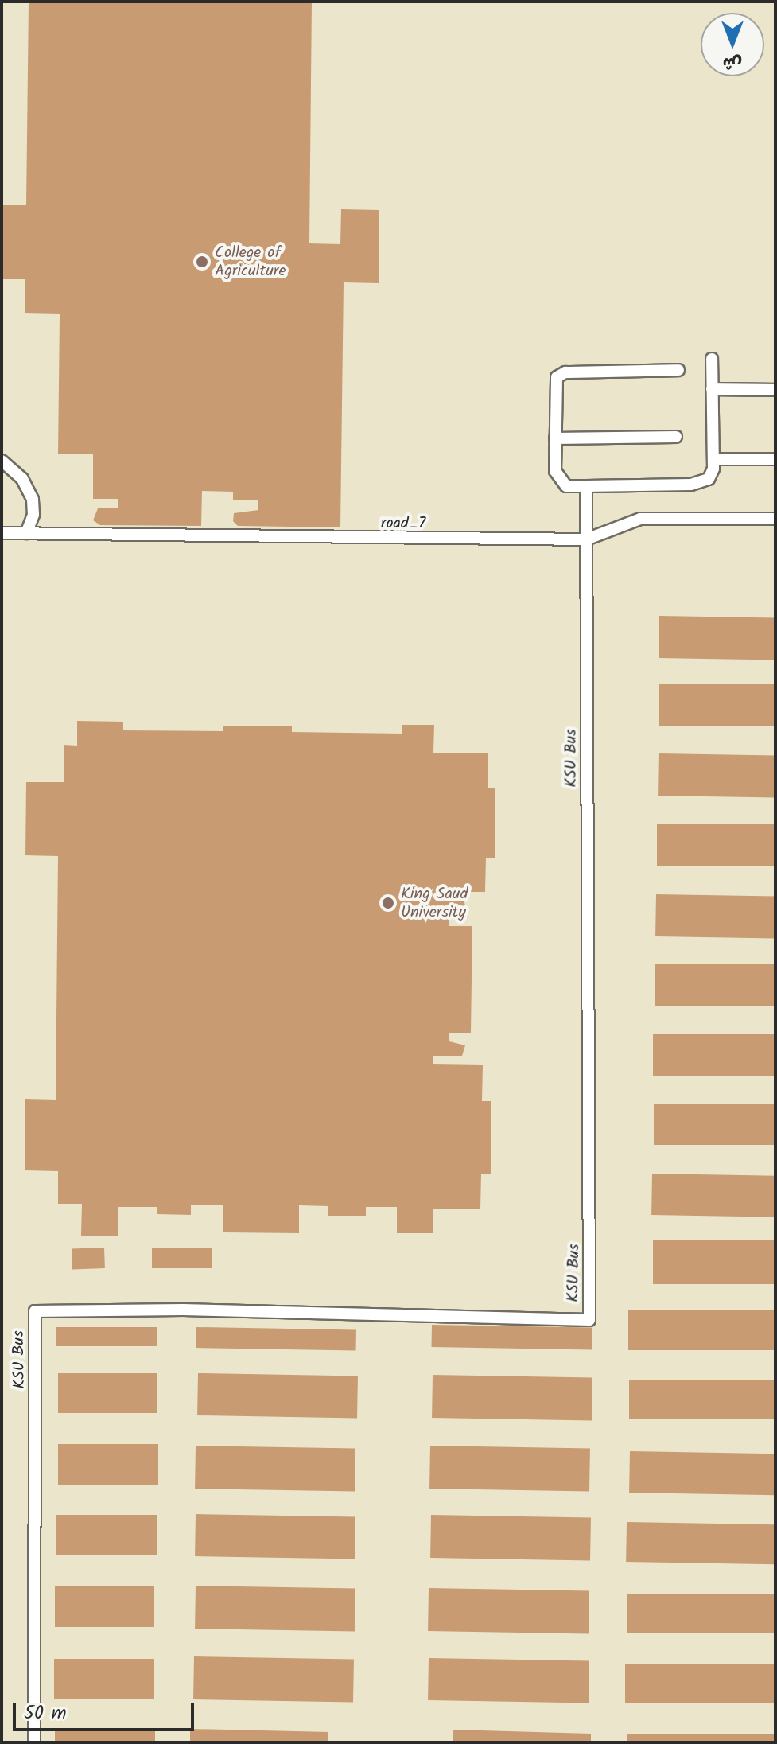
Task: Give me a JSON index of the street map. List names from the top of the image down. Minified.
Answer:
{"streets":{"lane":["road_7","KSU Bus"]},"crossings":[["road_7","KSU Bus"]],"places":["College of Agriculture","King Saud University"],"scale_bar":"50 m","north":"bottom"}
